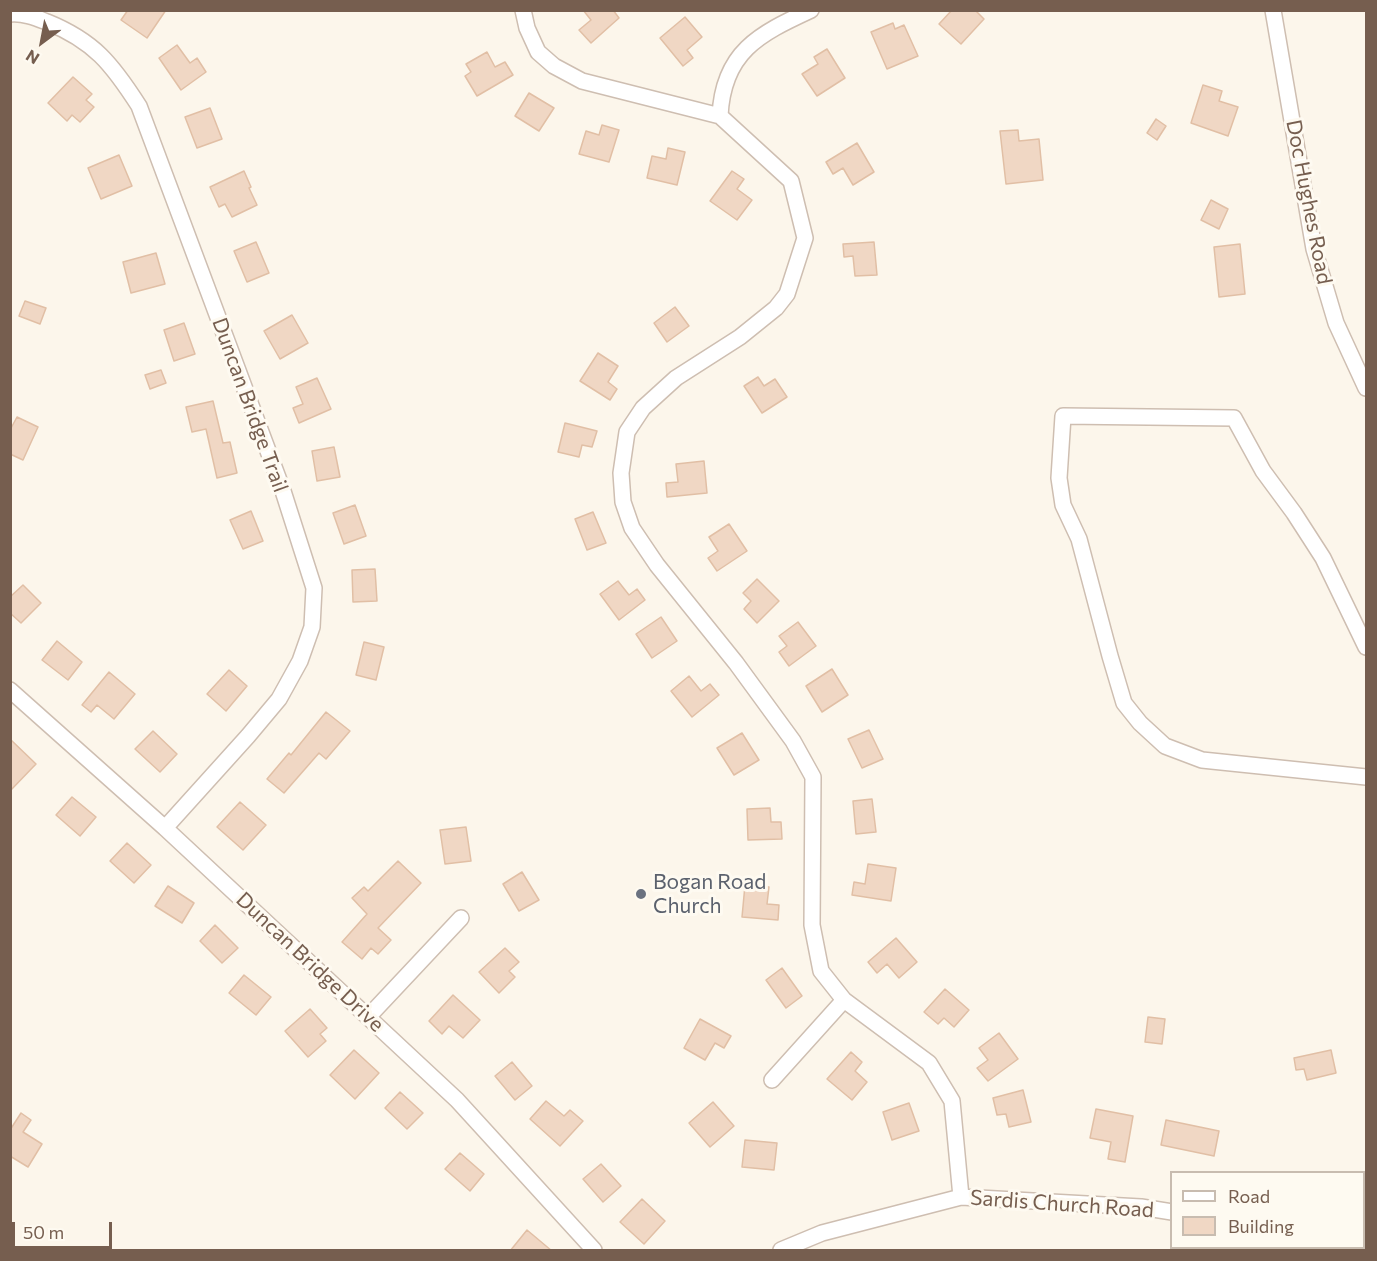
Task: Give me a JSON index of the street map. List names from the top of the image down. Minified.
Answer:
{"streets":{"street":["Doc Hughes Road","Duncan Bridge Trail","Duncan Bridge Drive","Sardis Church Road"]},"crossings":[["Duncan Bridge Trail","Duncan Bridge Drive"]],"places":["Bogan Road Church"],"legend":["Road","Building"],"scale_bar":"50 m","north":"bottom left"}
